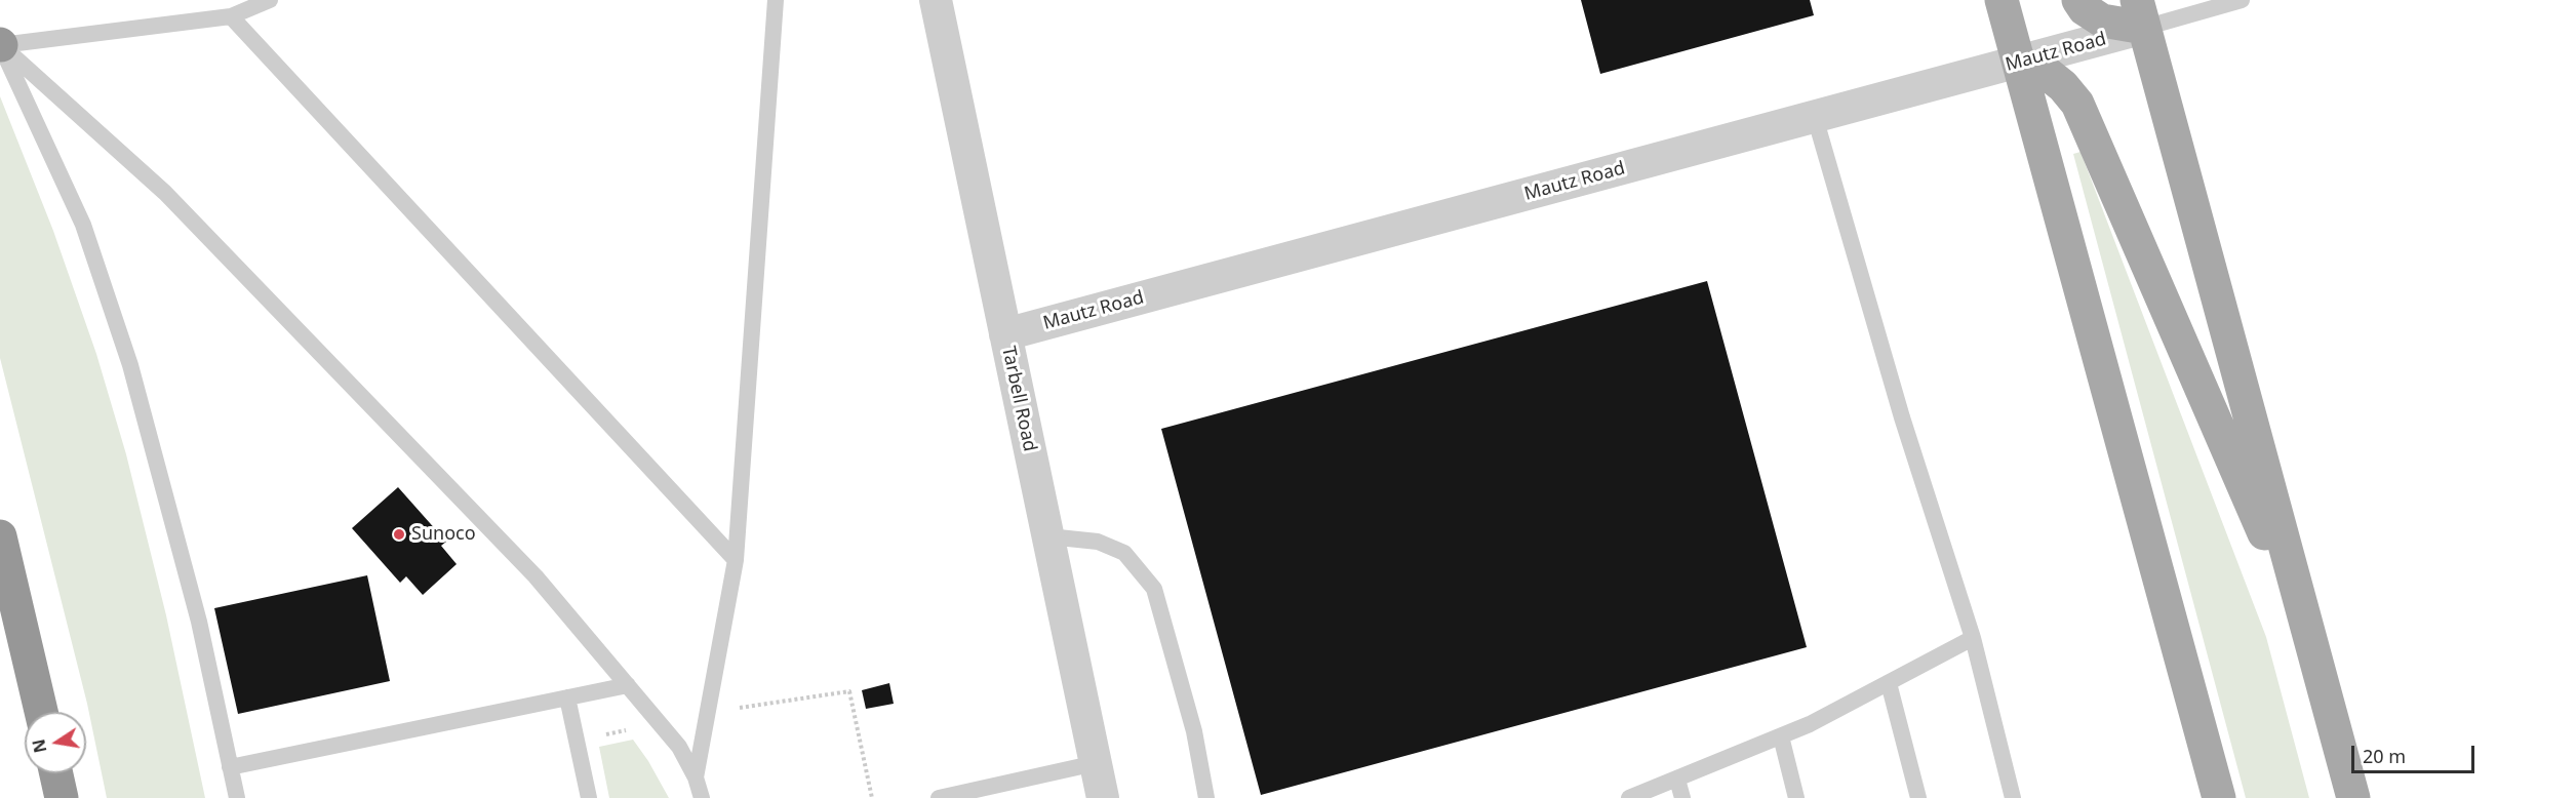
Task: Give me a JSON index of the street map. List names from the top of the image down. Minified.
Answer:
{"streets":{"street":["Mautz Road","Tarbell Road"]},"crossings":[["Mautz Road","Tarbell Road"]],"places":["Sunoco"],"scale_bar":"20 m","north":"left"}
